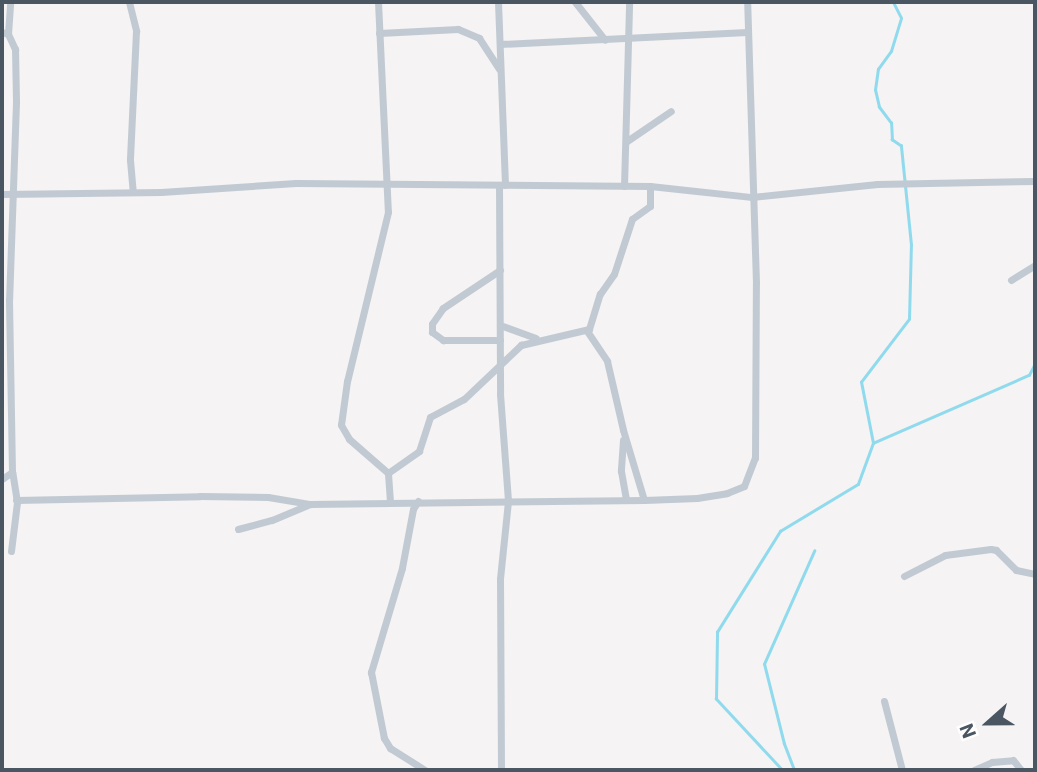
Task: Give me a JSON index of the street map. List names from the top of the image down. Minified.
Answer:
{"north":"left"}
